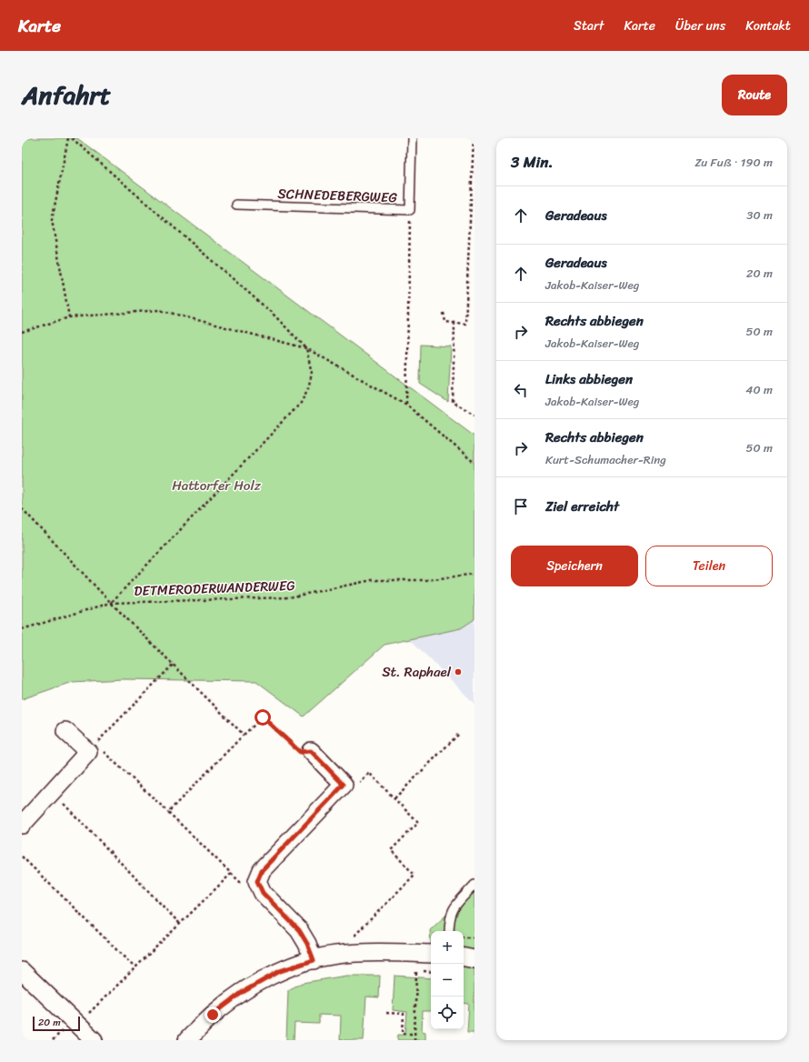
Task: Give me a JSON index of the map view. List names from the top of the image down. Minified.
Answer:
{"streets":{"lane":["SCHNEDEBERGWEG"],"path":["DETMERODERWANDERWEG"]},"parks":["Hattorfer Holz"],"places":["St. Raphael"],"scale_bar":"20 m","page":{"header":"Karte","nav":["Start","Karte","Über uns","Kontakt"],"title":"Anfahrt","buttons":["Route",["Speichern","Teilen"]],"heading":["3 Min.","Zu Fuß · 190 m"],"list":[["Geradeaus","30 m"],["Geradeaus","Jakob-Kaiser-Weg","20 m"],["Rechts abbiegen","Jakob-Kaiser-Weg","50 m"],["Links abbiegen","Jakob-Kaiser-Weg","40 m"],["Rechts abbiegen","Kurt-Schumacher-Ring","50 m"],"Ziel erreicht"],"map_buttons":["+","−"],"scale":"20 m"}}
